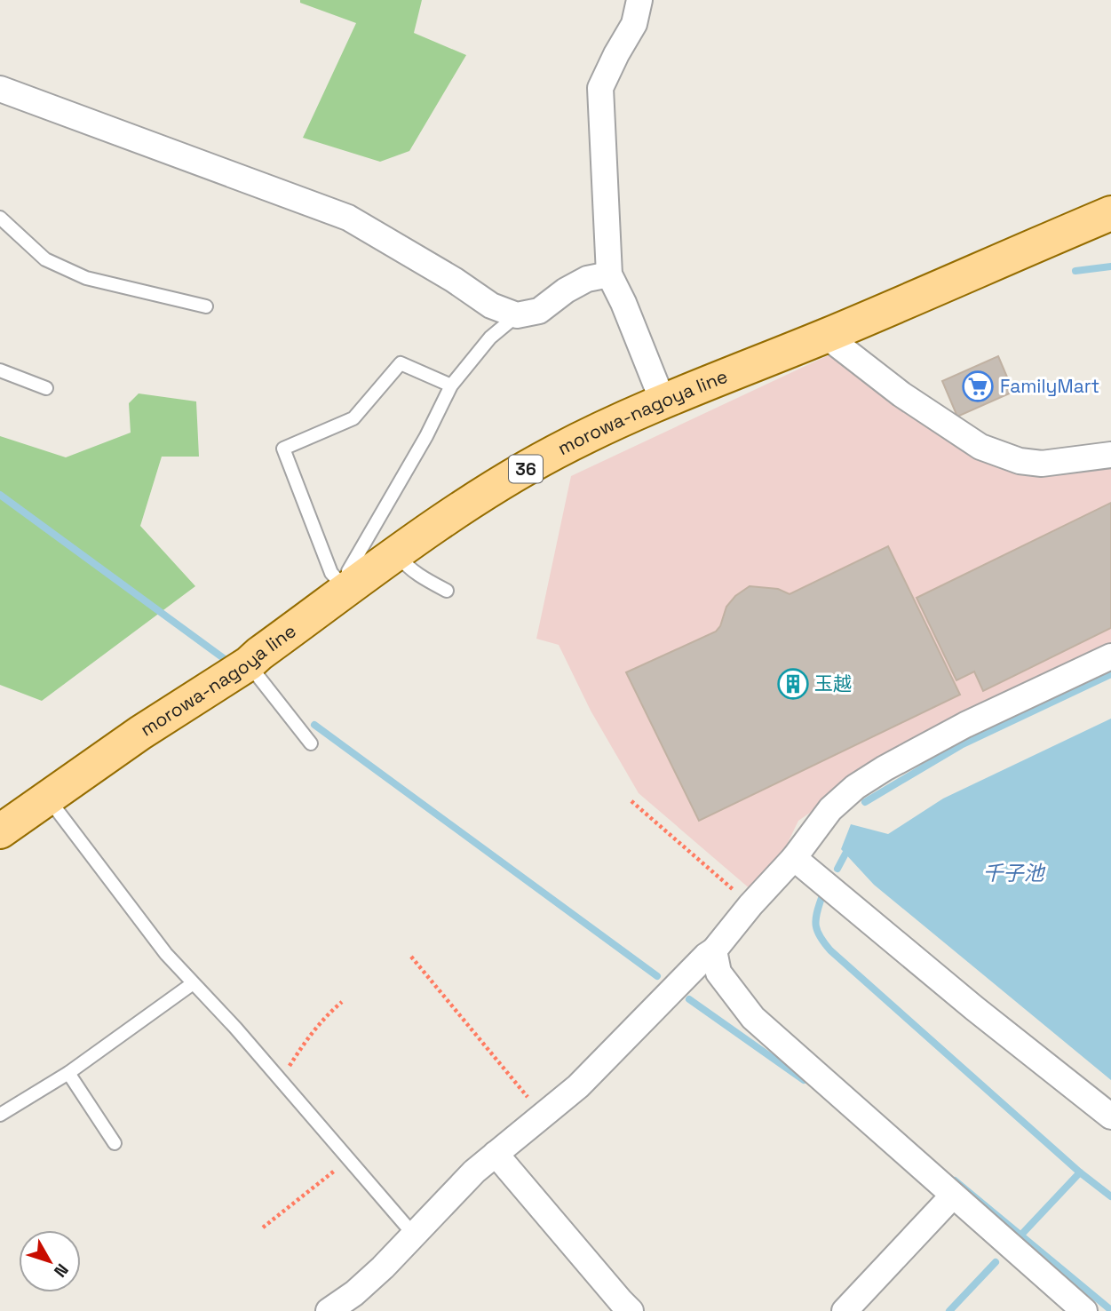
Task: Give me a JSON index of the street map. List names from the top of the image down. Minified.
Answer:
{"streets":{"main road":["morowa-nagoya line","36"]},"water":["千子池"],"places":{"supermarket":["FamilyMart"],"building":["玉越"]},"north":"bottom right"}
